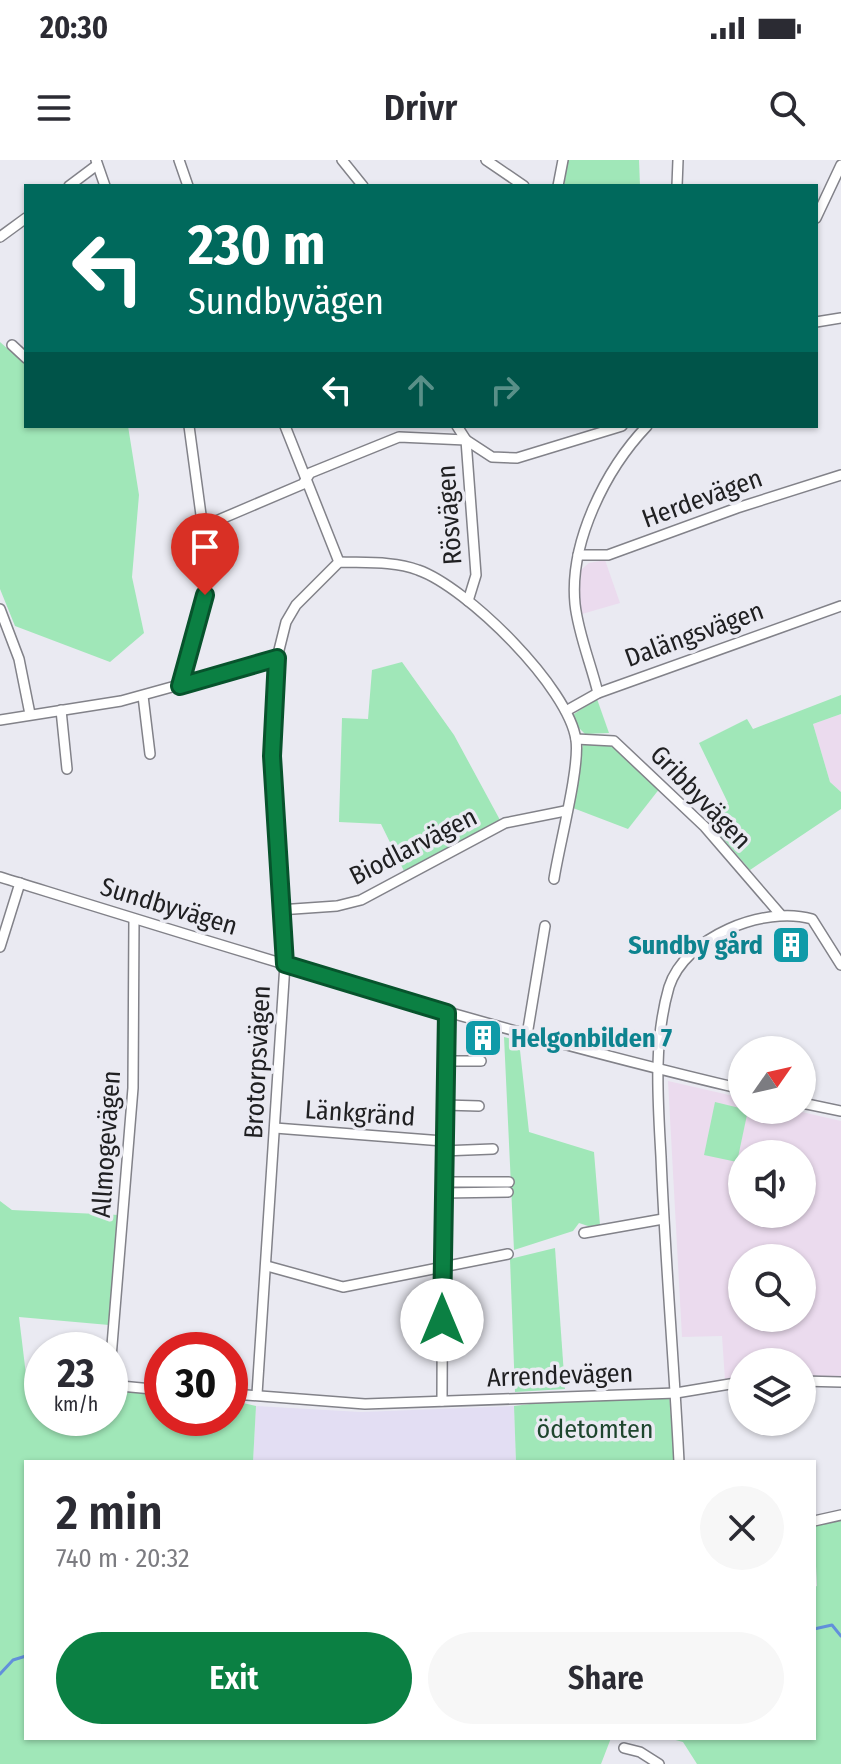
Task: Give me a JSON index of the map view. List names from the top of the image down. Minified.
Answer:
{"streets":{"street":["Herdevägen","Rösvägen","Dalängsvägen","Gribbyvägen","Biodlarvägen","Sundbyvägen","Brotorpsvägen","Länkgränd","Allmogevägen","Arrendevägen"]},"crossings":[["Biodlarvägen","Brotorpsvägen"],["Sundbyvägen","Brotorpsvägen"],["Sundbyvägen","Allmogevägen"],["Brotorpsvägen","Länkgränd"],["Brotorpsvägen","Arrendevägen"]],"parks":["ödetomten"],"places":{"building":["Sundby gård","Helgonbilden 7"]},"north":"top right","page":{"status":"20:30","header":"Drivr","turn":["230 m","Sundbyvägen"],"speed":"23 km/h","limit":"30","heading":["2 min","740 m · 20:32"],"buttons":["Exit","Share"]}}
